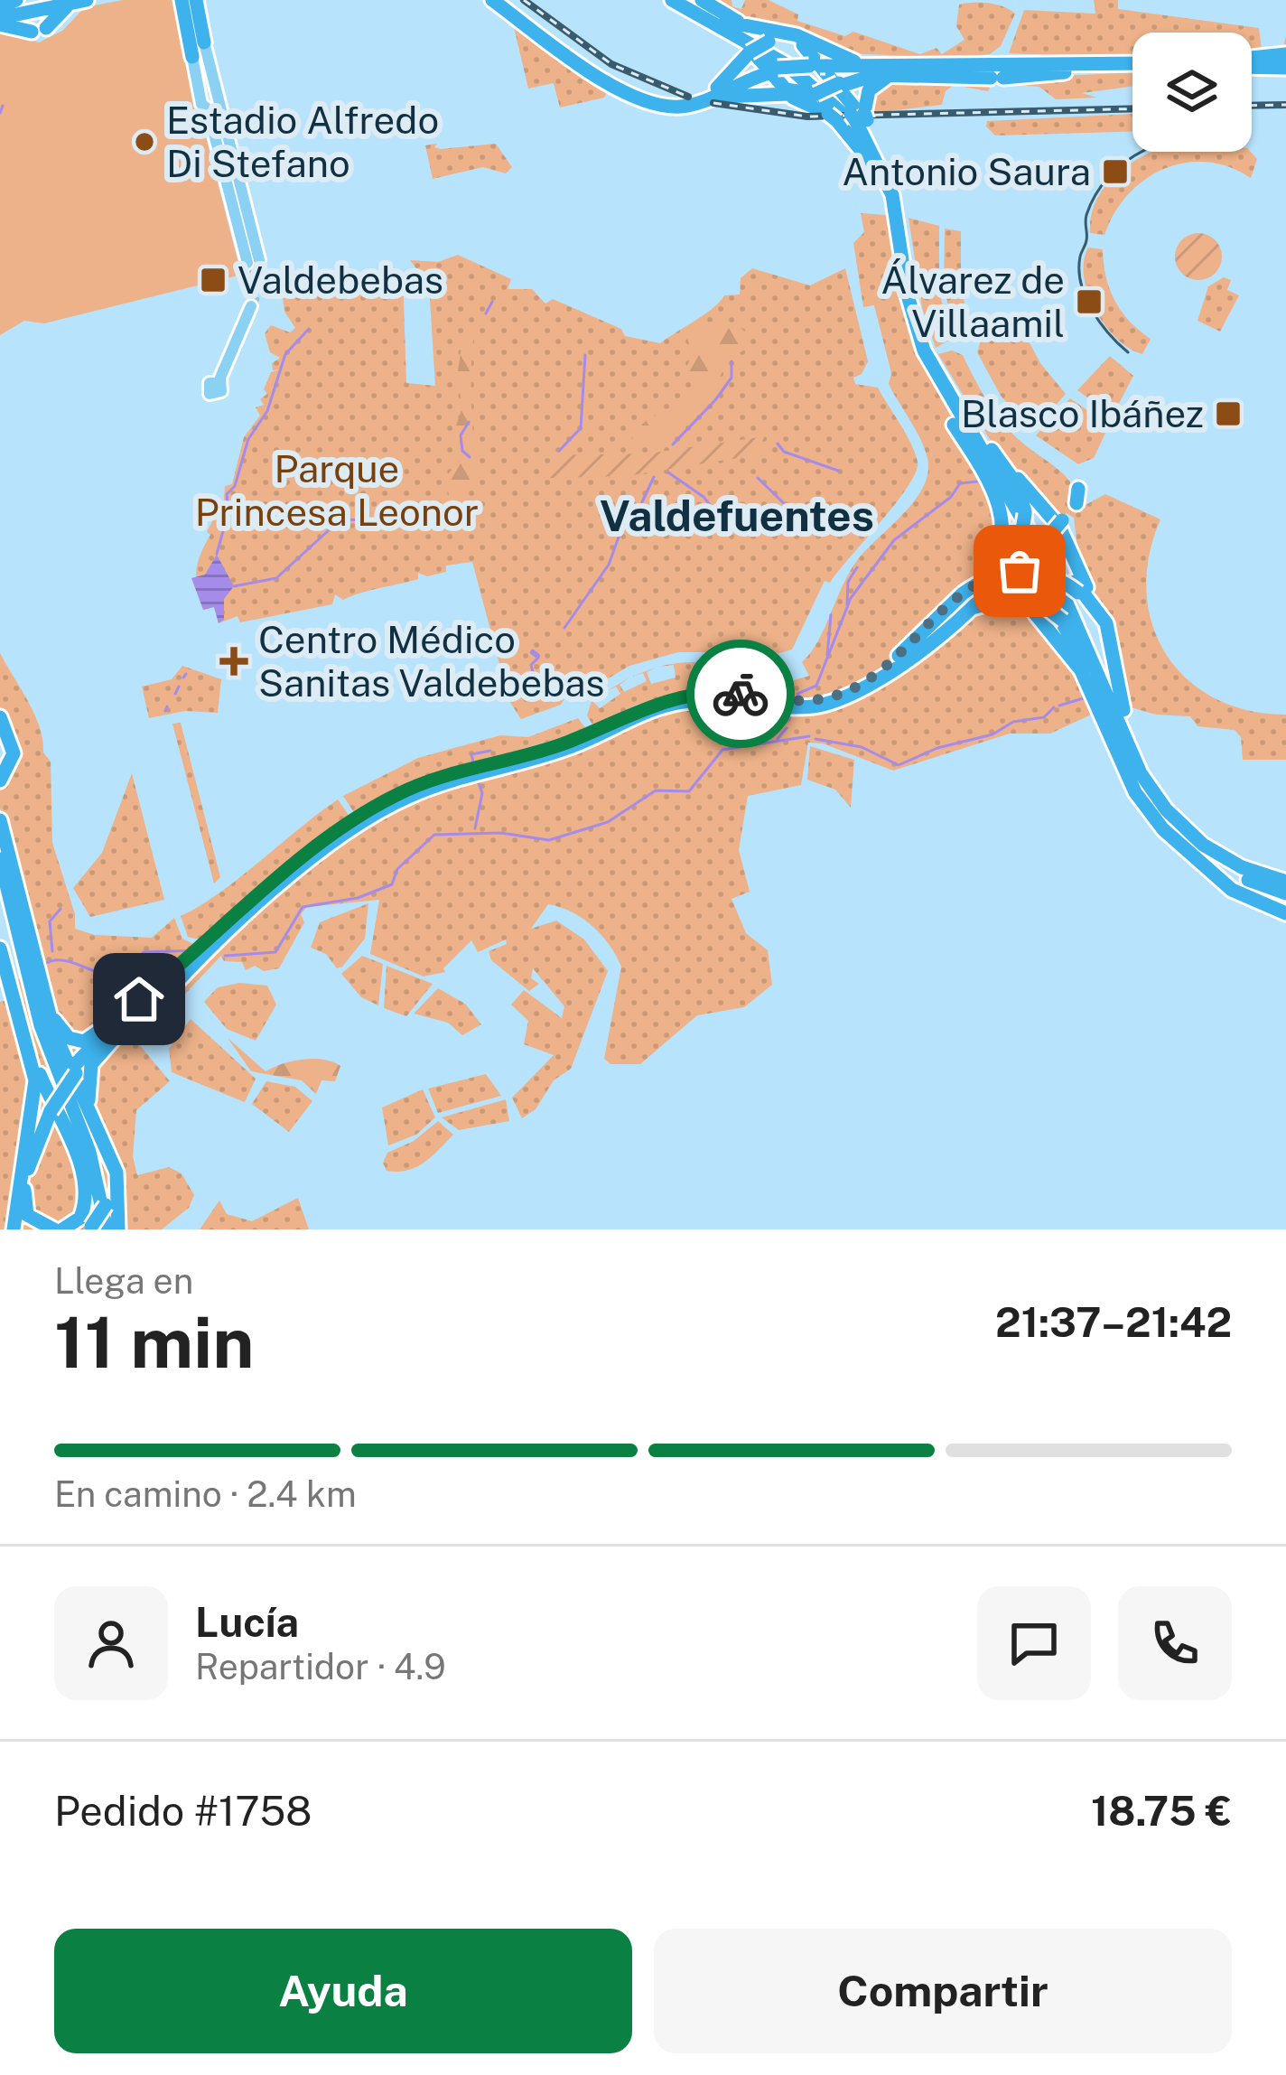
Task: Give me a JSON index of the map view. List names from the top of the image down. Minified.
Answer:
{"districts":["Valdefuentes"],"parks":["Parque Princesa Leonor"],"places":{"other":["Estadio Alfredo Di Stefano"],"transit":["Antonio Saura","Valdebebas","Álvarez de Villaamil","Blasco Ibáñez"],"health":["Centro Médico Sanitas Valdebebas"]},"page":{"heading":["11 min","Llega en","21:37–21:42"],"panel":["Lucía","Repartidor · 4.9","Pedido #1758","18.75 €"],"bar":"En camino · 2.4 km","buttons":["Ayuda","Compartir"]}}
